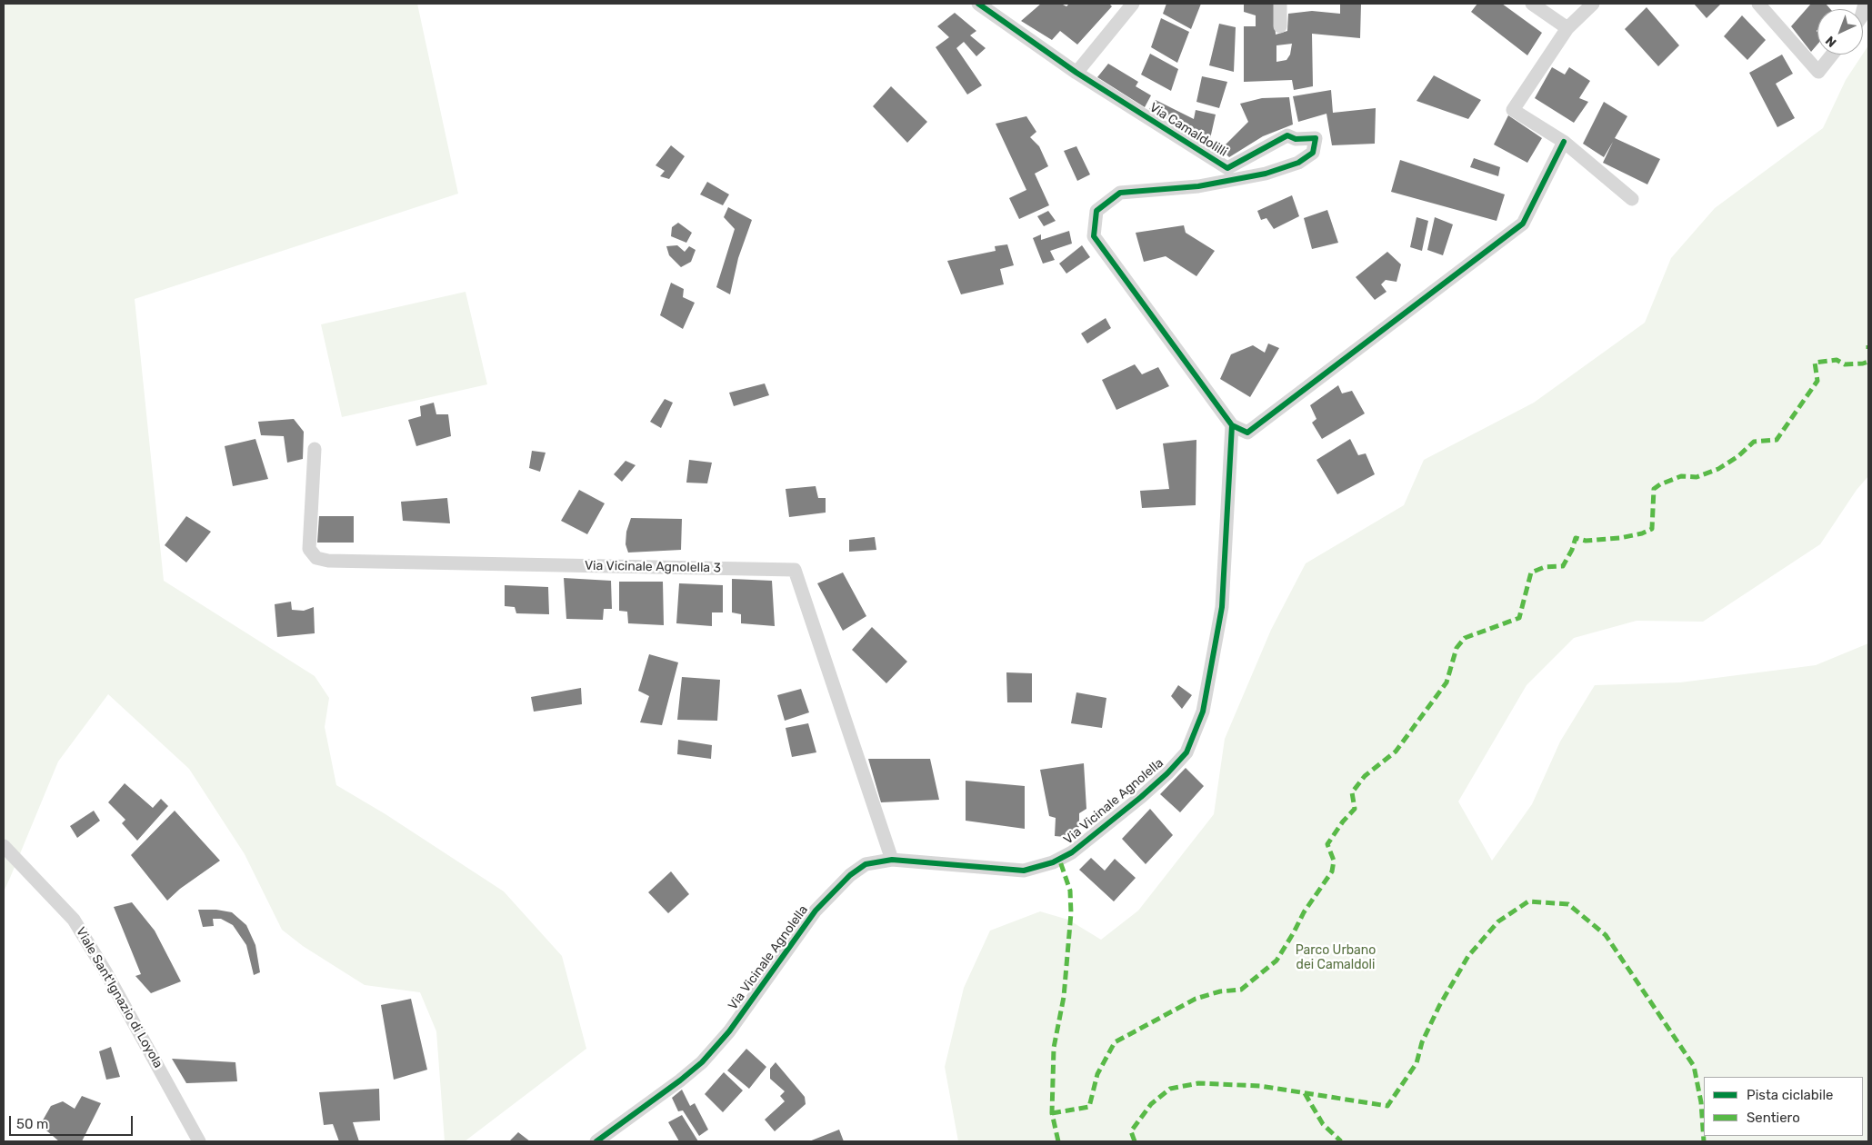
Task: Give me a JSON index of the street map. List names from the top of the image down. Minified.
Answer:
{"streets":{"street":["Via Camaldolilli","Via Vicinale Agnolella 3","Via Vicinale Agnolella","Viale Sant'Ignazio di Loyola"]},"crossings":[["Via Camaldolilli","Via Vicinale Agnolella"],["Via Vicinale Agnolella 3","Via Vicinale Agnolella"]],"parks":["Parco Urbano dei Camaldoli"],"legend":["Pista ciclabile","Sentiero"],"scale_bar":"50 m","north":"bottom left"}
